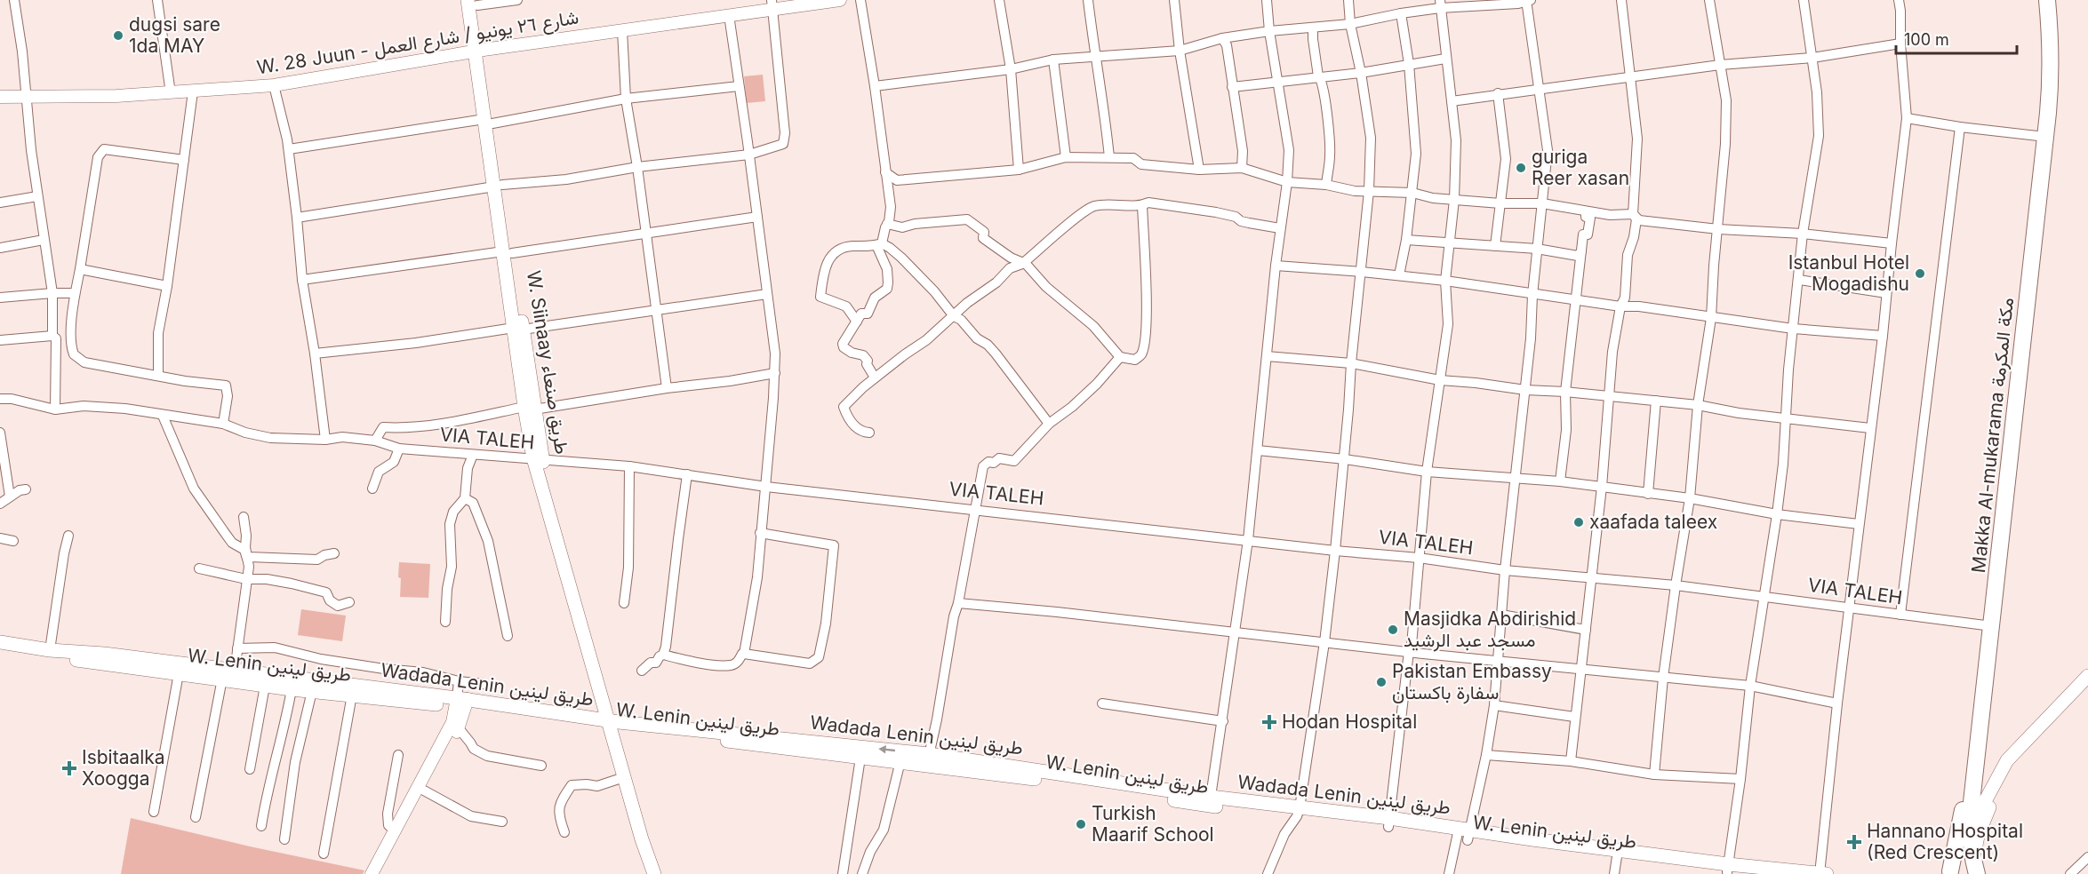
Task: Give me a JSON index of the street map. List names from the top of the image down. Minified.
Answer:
{"streets":{"highway":["Makka Al-mukarama مكة المكرمة"],"main road":["W. Siinaay طريق صنعاء","W. Lenin طريق لينين","Wadada Lenin طريق لينين"],"street":["W. 28 Juun - شارع ٢٦ يونيو / شارع العمل","VIA TALEH"]},"crossings":[["W. 28 Juun - شارع ٢٦ يونيو / شارع العمل","W. Siinaay طريق صنعاء"],["W. Siinaay طريق صنعاء","VIA TALEH"],["W. Siinaay طريق صنعاء","W. Lenin طريق لينين"],["W. Siinaay طريق صنعاء","Wadada Lenin طريق لينين"],["Makka Al-mukarama مكة المكرمة","VIA TALEH"],["W. Lenin طريق لينين","Wadada Lenin طريق لينين"]],"places":{"other":["dugsi sare 1da MAY","guriga Reer xasan","Istanbul Hotel Mogadishu","xaafada taleex","Masjidka Abdirishid مسجد عبد الرشيد","Pakistan Embassy سفارة باكستان","Turkish Maarif School"],"health":["Hodan Hospital","Isbitaalka Xoogga","Hannano Hospital (Red Crescent)"]},"scale_bar":"100 m"}
